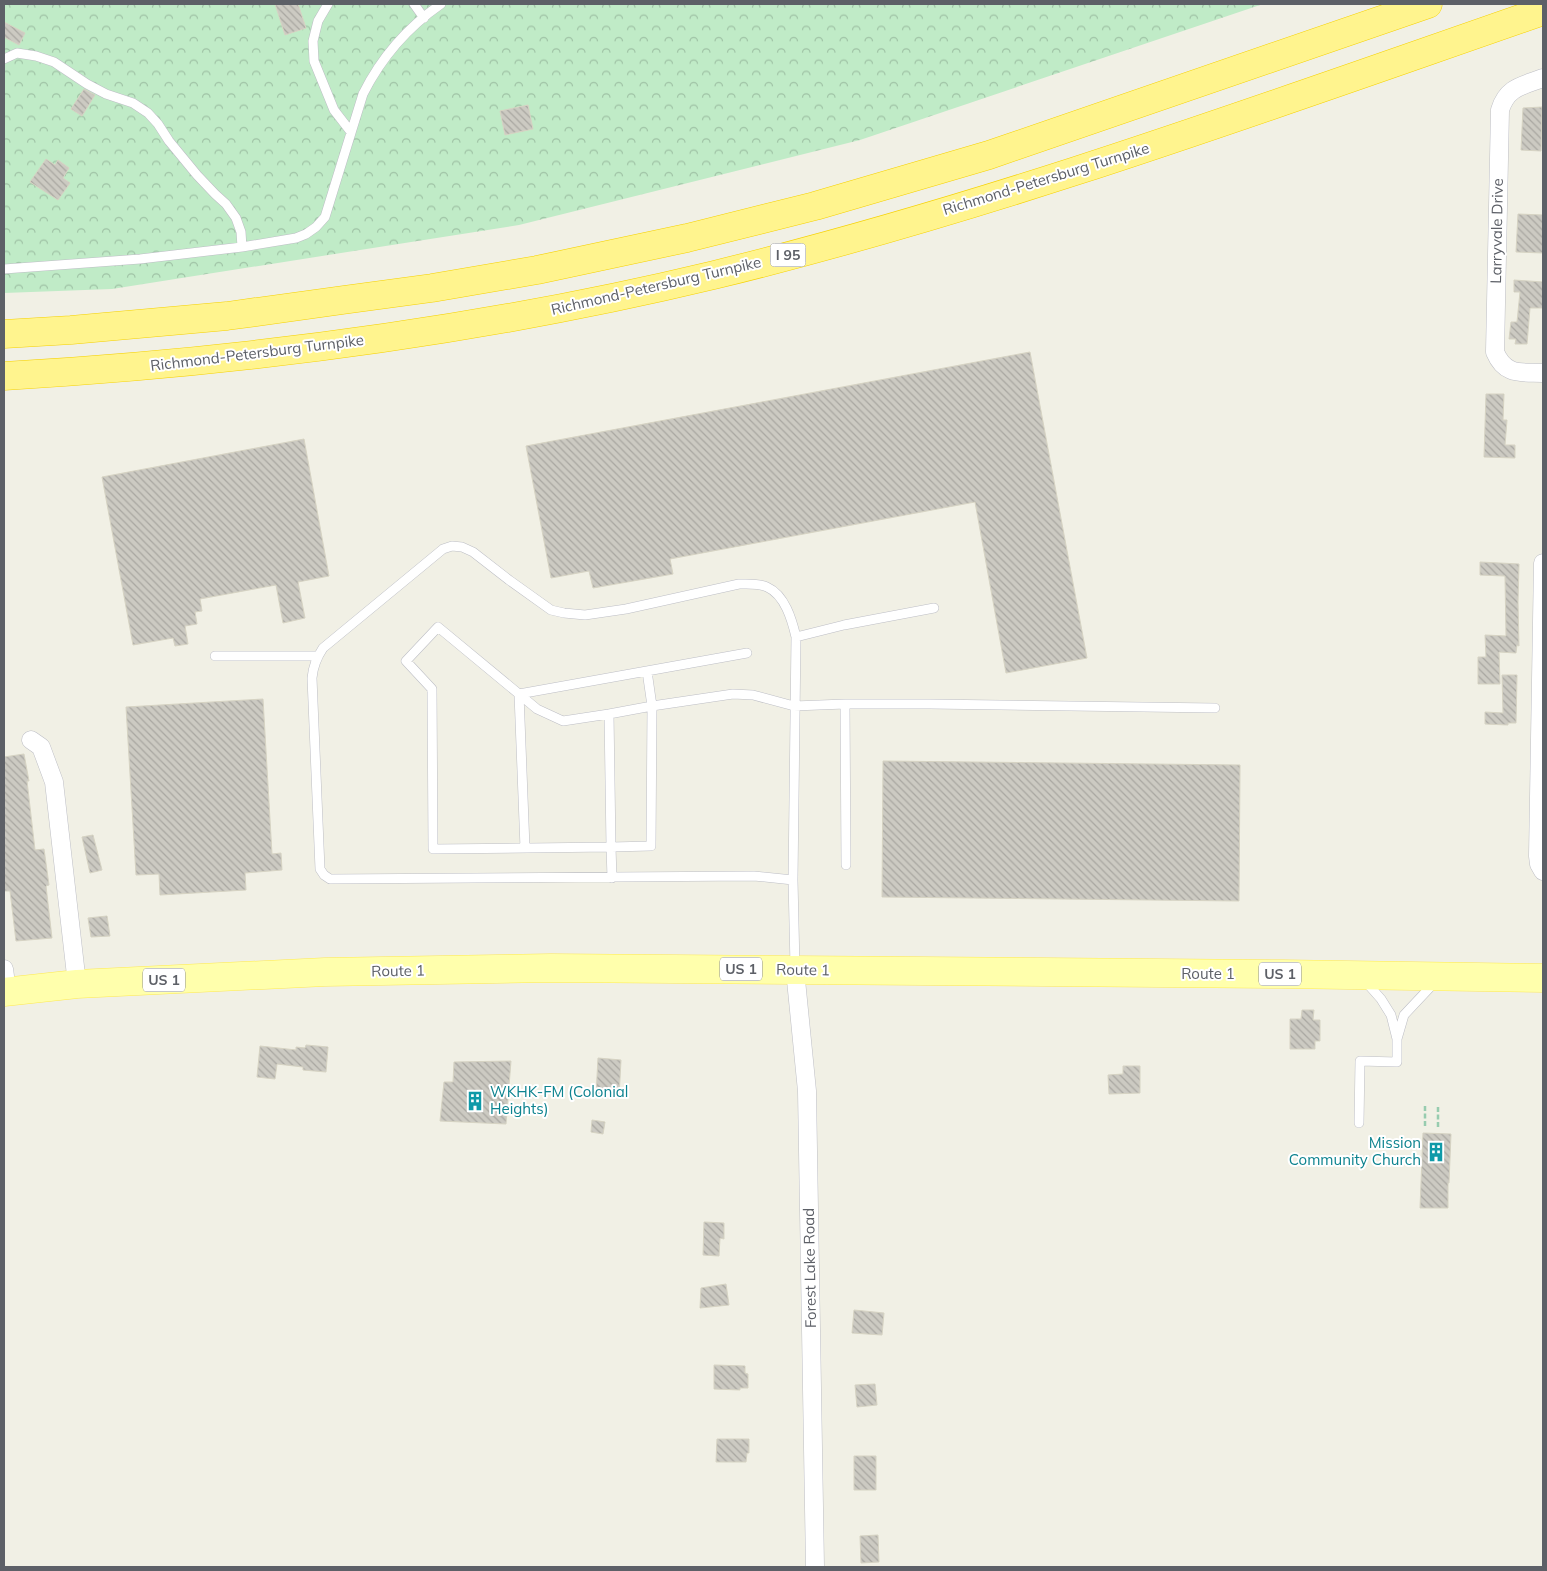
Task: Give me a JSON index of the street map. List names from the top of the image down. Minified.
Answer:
{"streets":{"highway":["Richmond-Petersburg Turnpike","I 95"],"main road":["US 1","Route 1"],"street":["Larryvale Drive","Forest Lake Road"]},"crossings":[["Route 1","Forest Lake Road"]],"places":{"building":["WKHK-FM (Colonial Heights)","Mission Community Church"]}}
